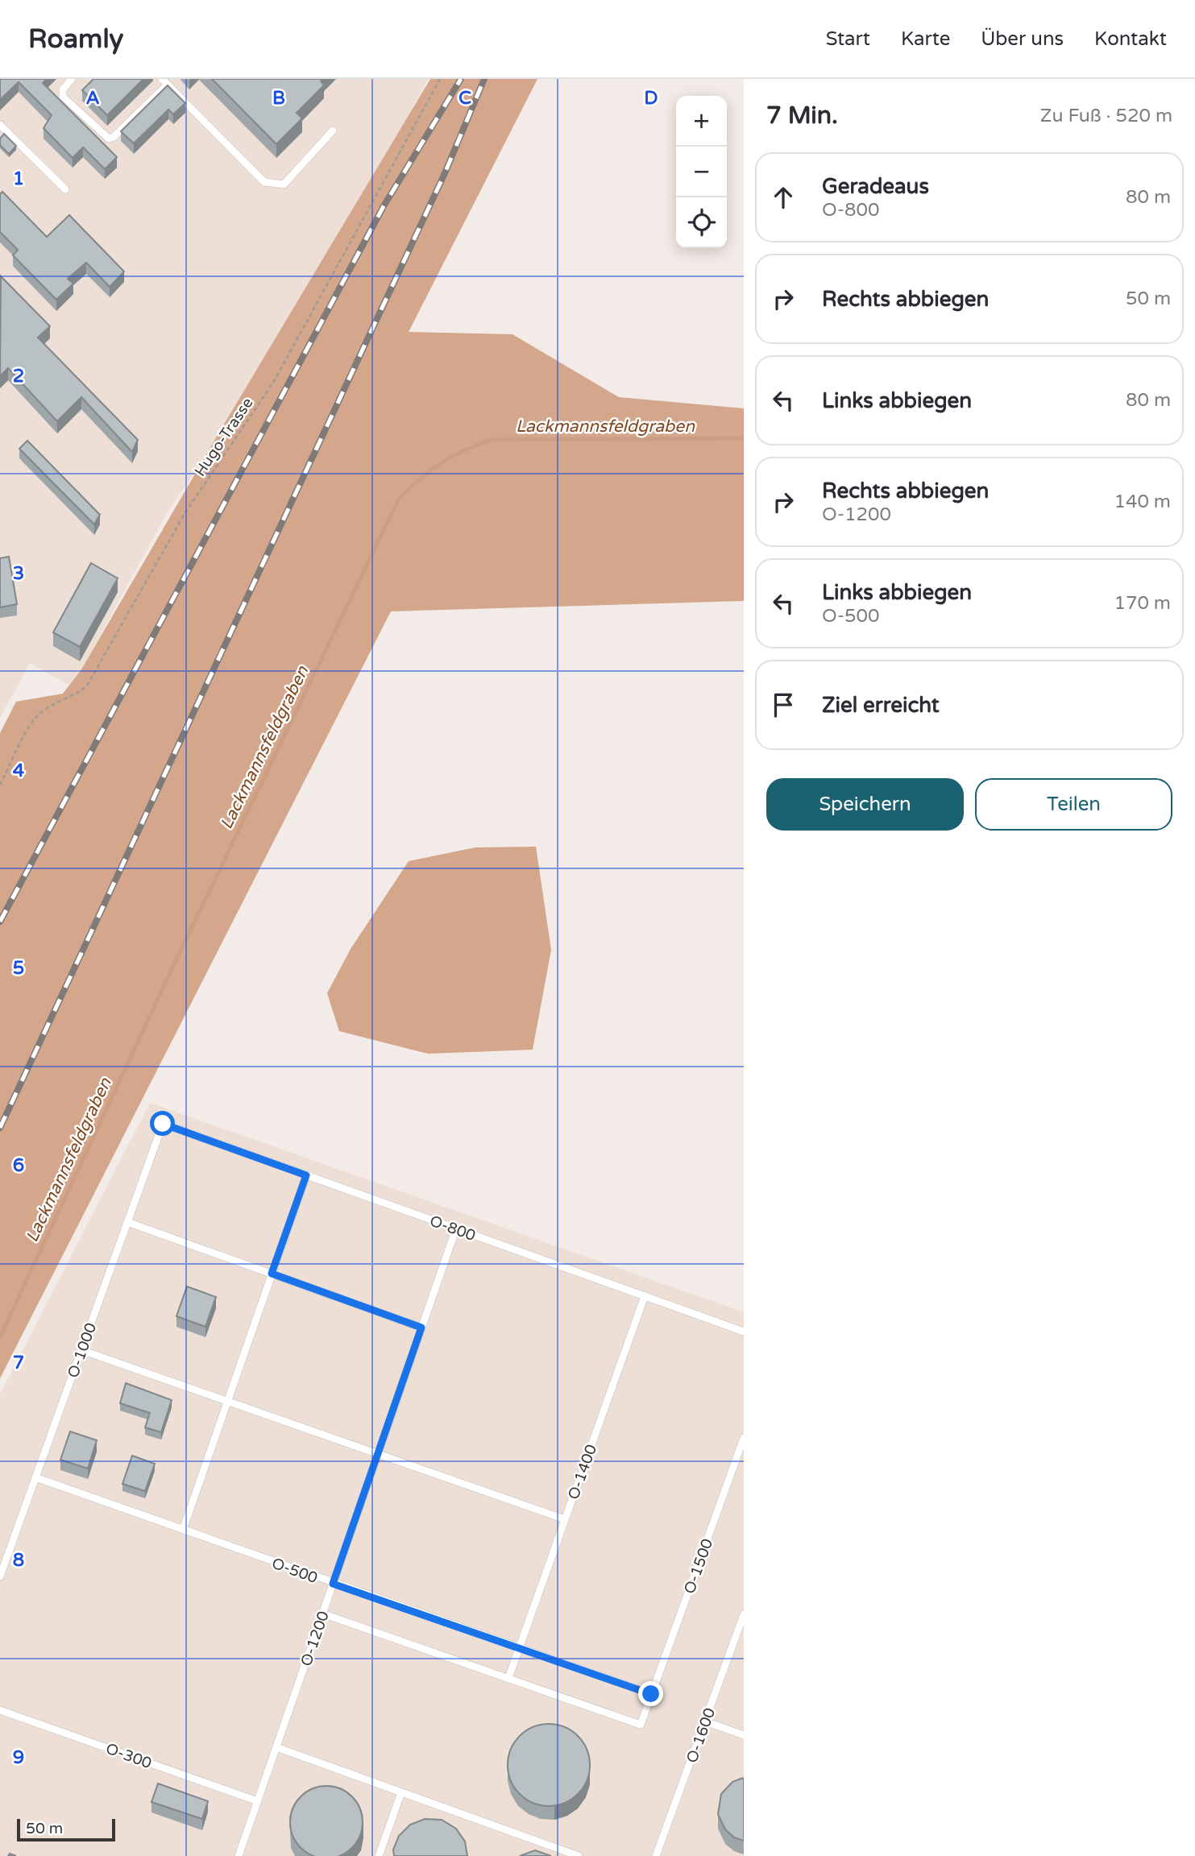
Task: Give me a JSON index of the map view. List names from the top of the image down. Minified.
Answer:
{"streets":{"lane":["O-800","O-1000","O-1400","O-1500","O-500","O-1200","O-1600","O-300"],"path":["Hugo-Trasse"]},"crossings":[["O-800","O-1000"],["O-800","O-1400"],["O-800","O-1200"],["O-1000","O-500"],["O-1400","O-1500"],["O-1400","O-500"],["O-1500","O-500"],["O-500","O-1200"],["O-1200","O-300"]],"water":["Lackmannsfeldgraben"],"scale_bar":"50 m","page":{"header":"Roamly","nav":["Start","Karte","Über uns","Kontakt"],"heading":["7 Min.","Zu Fuß · 520 m"],"map_buttons":["+","−"],"list":[["Geradeaus","O-800","80 m"],["Rechts abbiegen","50 m"],["Links abbiegen","80 m"],["Rechts abbiegen","O-1200","140 m"],["Links abbiegen","O-500","170 m"],"Ziel erreicht"],"buttons":["Speichern","Teilen"],"scale":"50 m"},"grid":{"columns":["A","B","C","D"],"rows":["1","2","3","4","5","6","7","8","9"]}}
